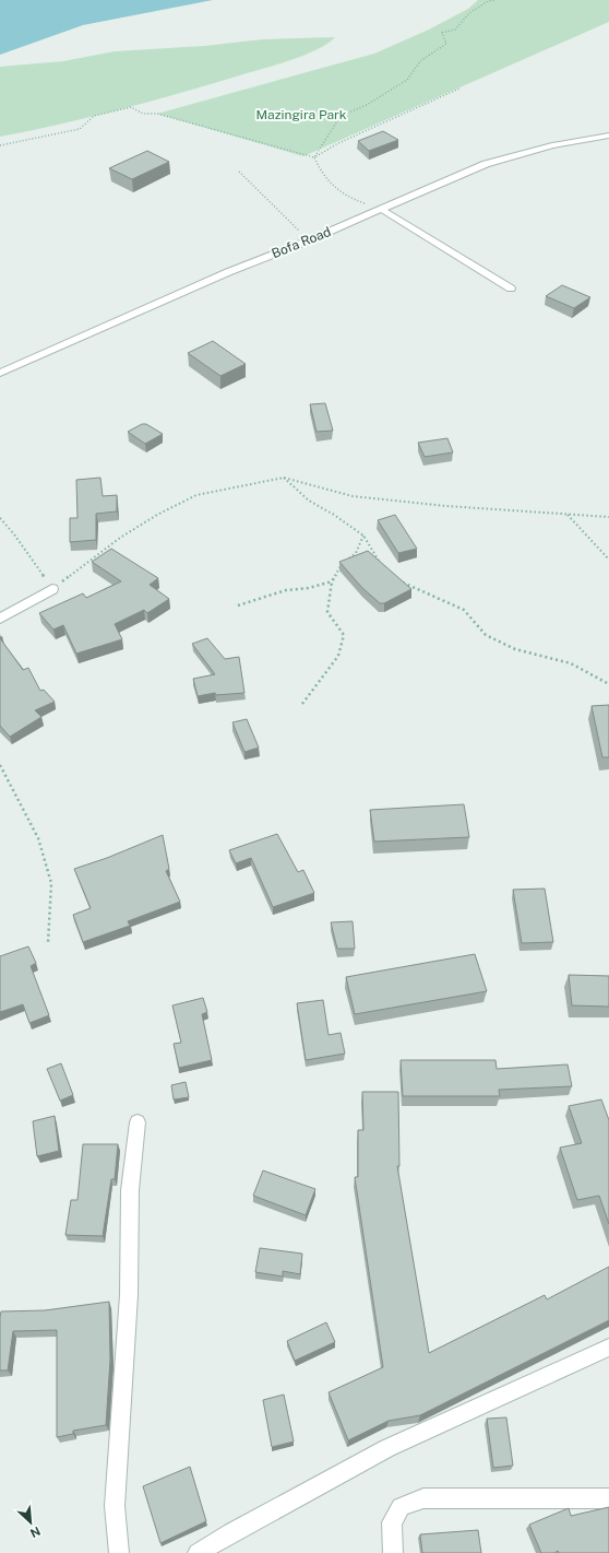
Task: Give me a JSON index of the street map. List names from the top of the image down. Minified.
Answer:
{"streets":{"street":["Bofa Road"]},"parks":["Mazingira Park"],"north":"bottom right"}
